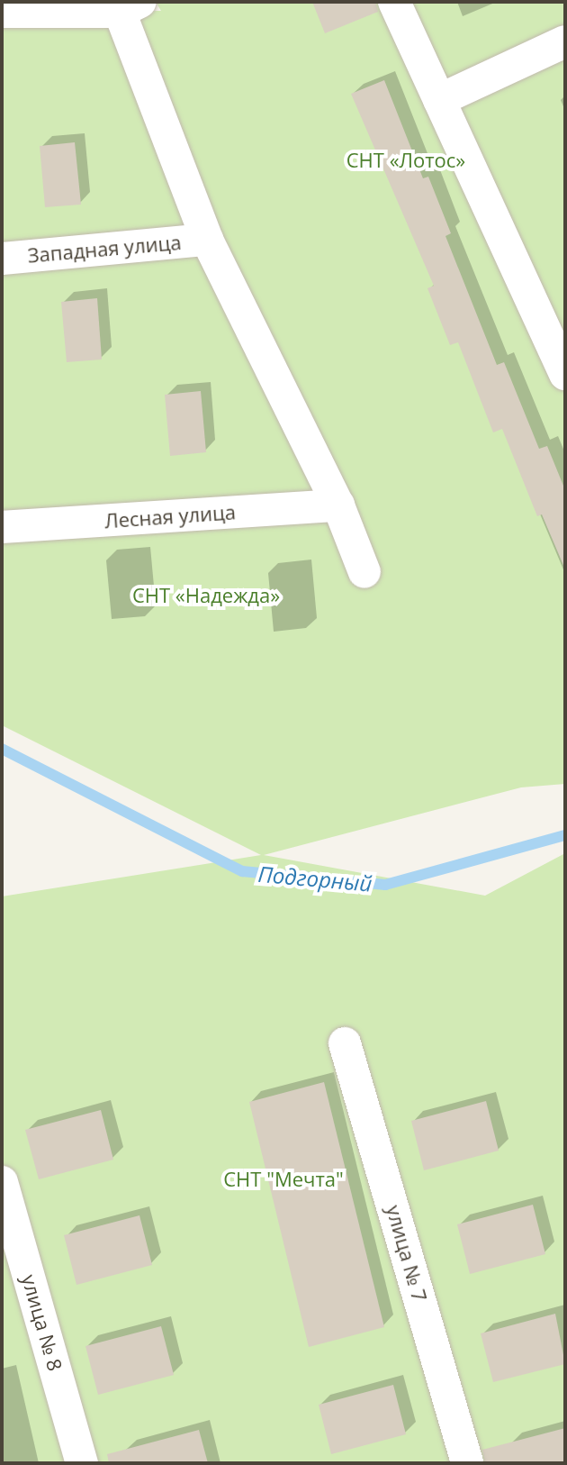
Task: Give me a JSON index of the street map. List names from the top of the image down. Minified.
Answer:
{"streets":{"street":["Западная улица","Лесная улица","улица № 7","улица № 8"]},"water":["Подгорный"],"parks":["СНТ «Лотос»","СНТ «Надежда»","СНТ \"Мечта\""]}
